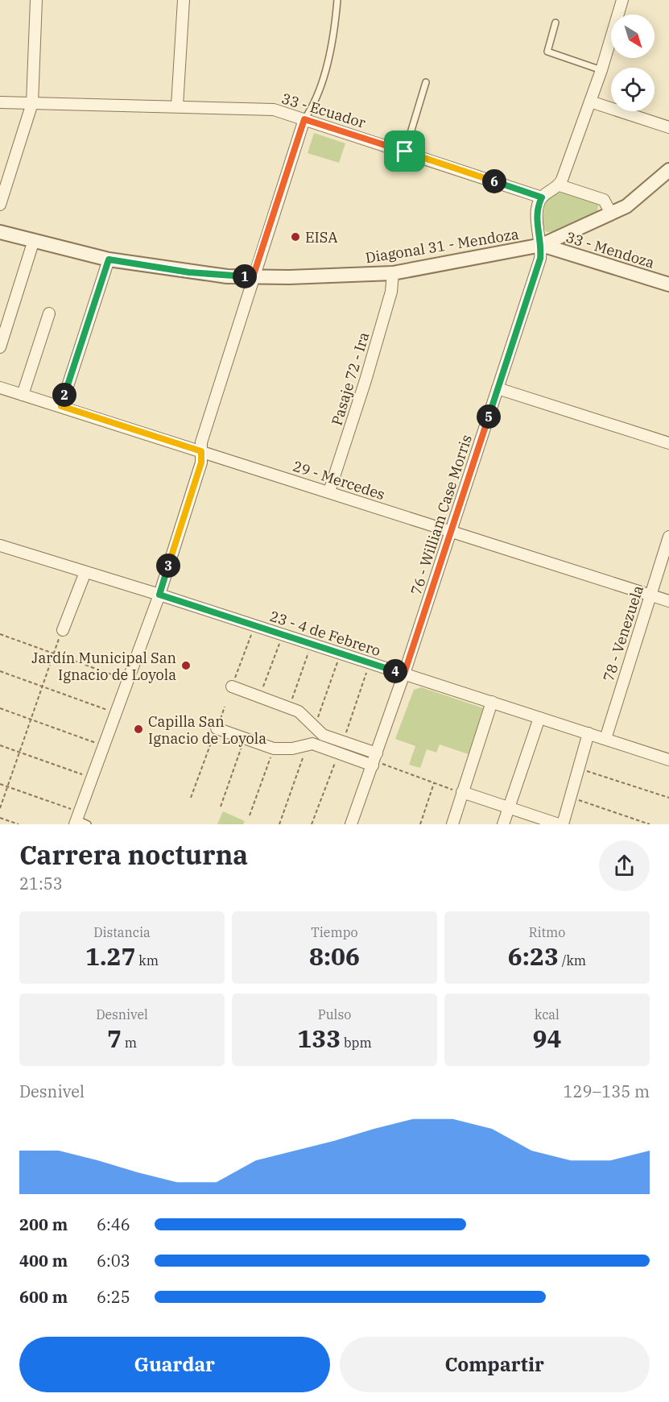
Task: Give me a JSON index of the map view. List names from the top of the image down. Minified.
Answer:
{"streets":{"street":["33 - Ecuador","Diagonal 31 - Mendoza","33 - Mendoza","Pasaje 72 - Ira","29 - Mercedes","76 - William Case Morris","23 - 4 de Febrero","78 - Venezuela"]},"crossings":[["33 - Ecuador","76 - William Case Morris"],["Diagonal 31 - Mendoza","33 - Mendoza"],["Diagonal 31 - Mendoza","Pasaje 72 - Ira"],["Diagonal 31 - Mendoza","76 - William Case Morris"],["33 - Mendoza","76 - William Case Morris"],["Pasaje 72 - Ira","29 - Mercedes"],["29 - Mercedes","76 - William Case Morris"],["29 - Mercedes","78 - Venezuela"],["76 - William Case Morris","23 - 4 de Febrero"],["23 - 4 de Febrero","78 - Venezuela"]],"places":["EISA","Jardín Municipal San Ignacio de Loyola","Capilla San Ignacio de Loyola"],"north":"bottom right","page":{"pins":["6","1","2","5","3","4"],"heading":["Carrera nocturna","21:53"],"stats":[["Distancia","1.27 km"],["Tiempo","8:06"],["Ritmo","6:23 /km"],["Desnivel","7 m"],["Pulso","133 bpm"],["kcal","94"]],"chart":["Desnivel","129–135 m"],"list":[{"name":"200 m","note":"6:46"},{"name":"400 m","note":"6:03"},{"name":"600 m","note":"6:25"}],"buttons":["Guardar","Compartir"]}}
